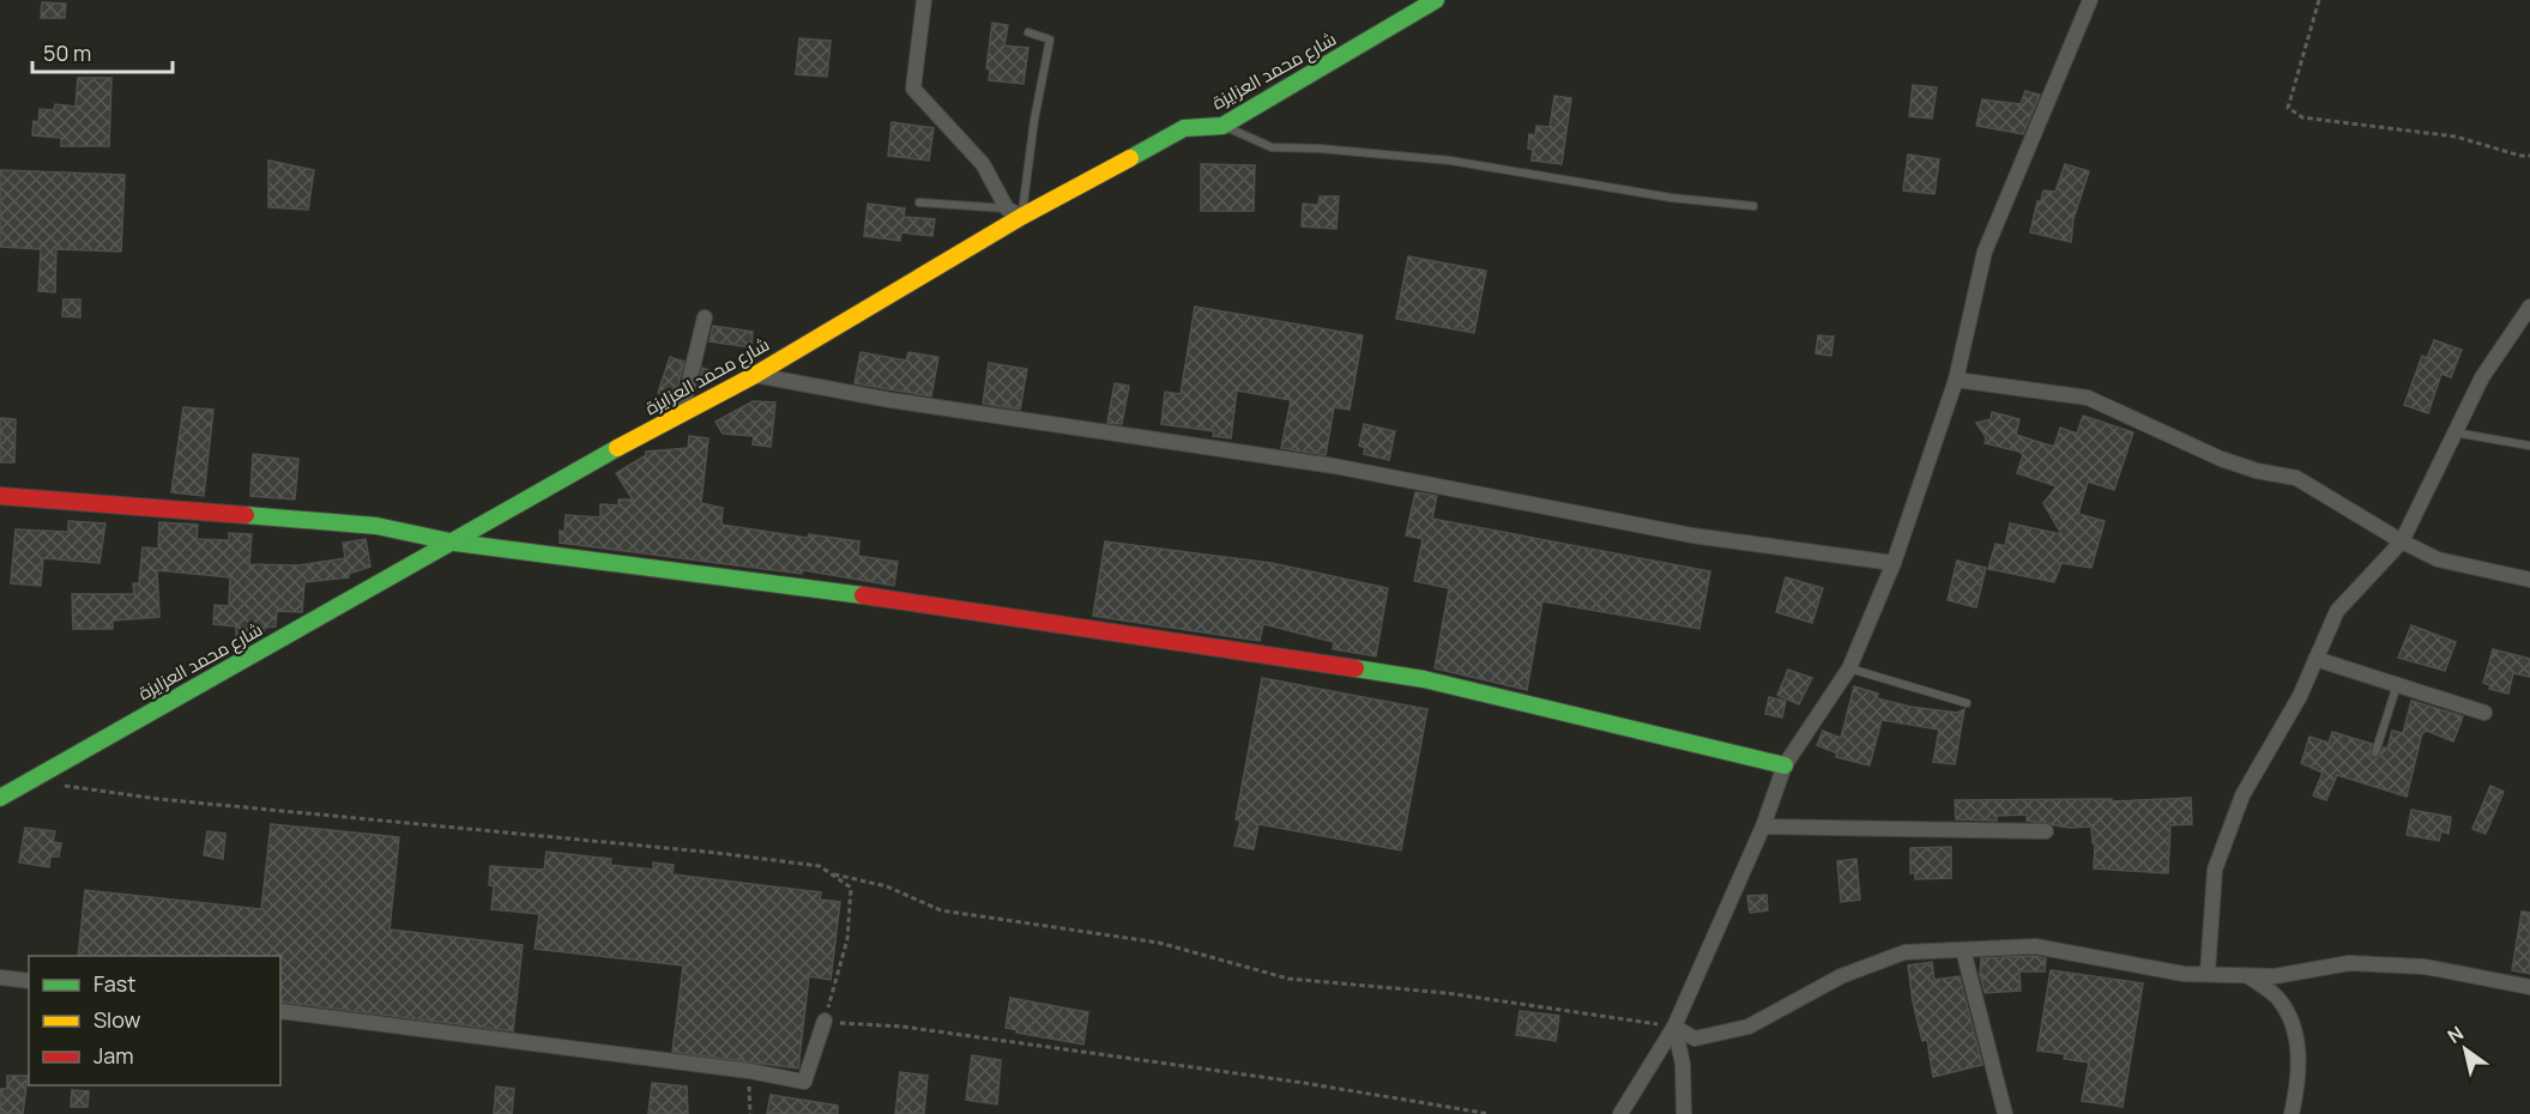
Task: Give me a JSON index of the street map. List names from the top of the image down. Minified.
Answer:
{"streets":{"street":["شارع محمد العزايزة"]},"legend":["Fast","Slow","Jam"],"scale_bar":"50 m","north":"top left"}
